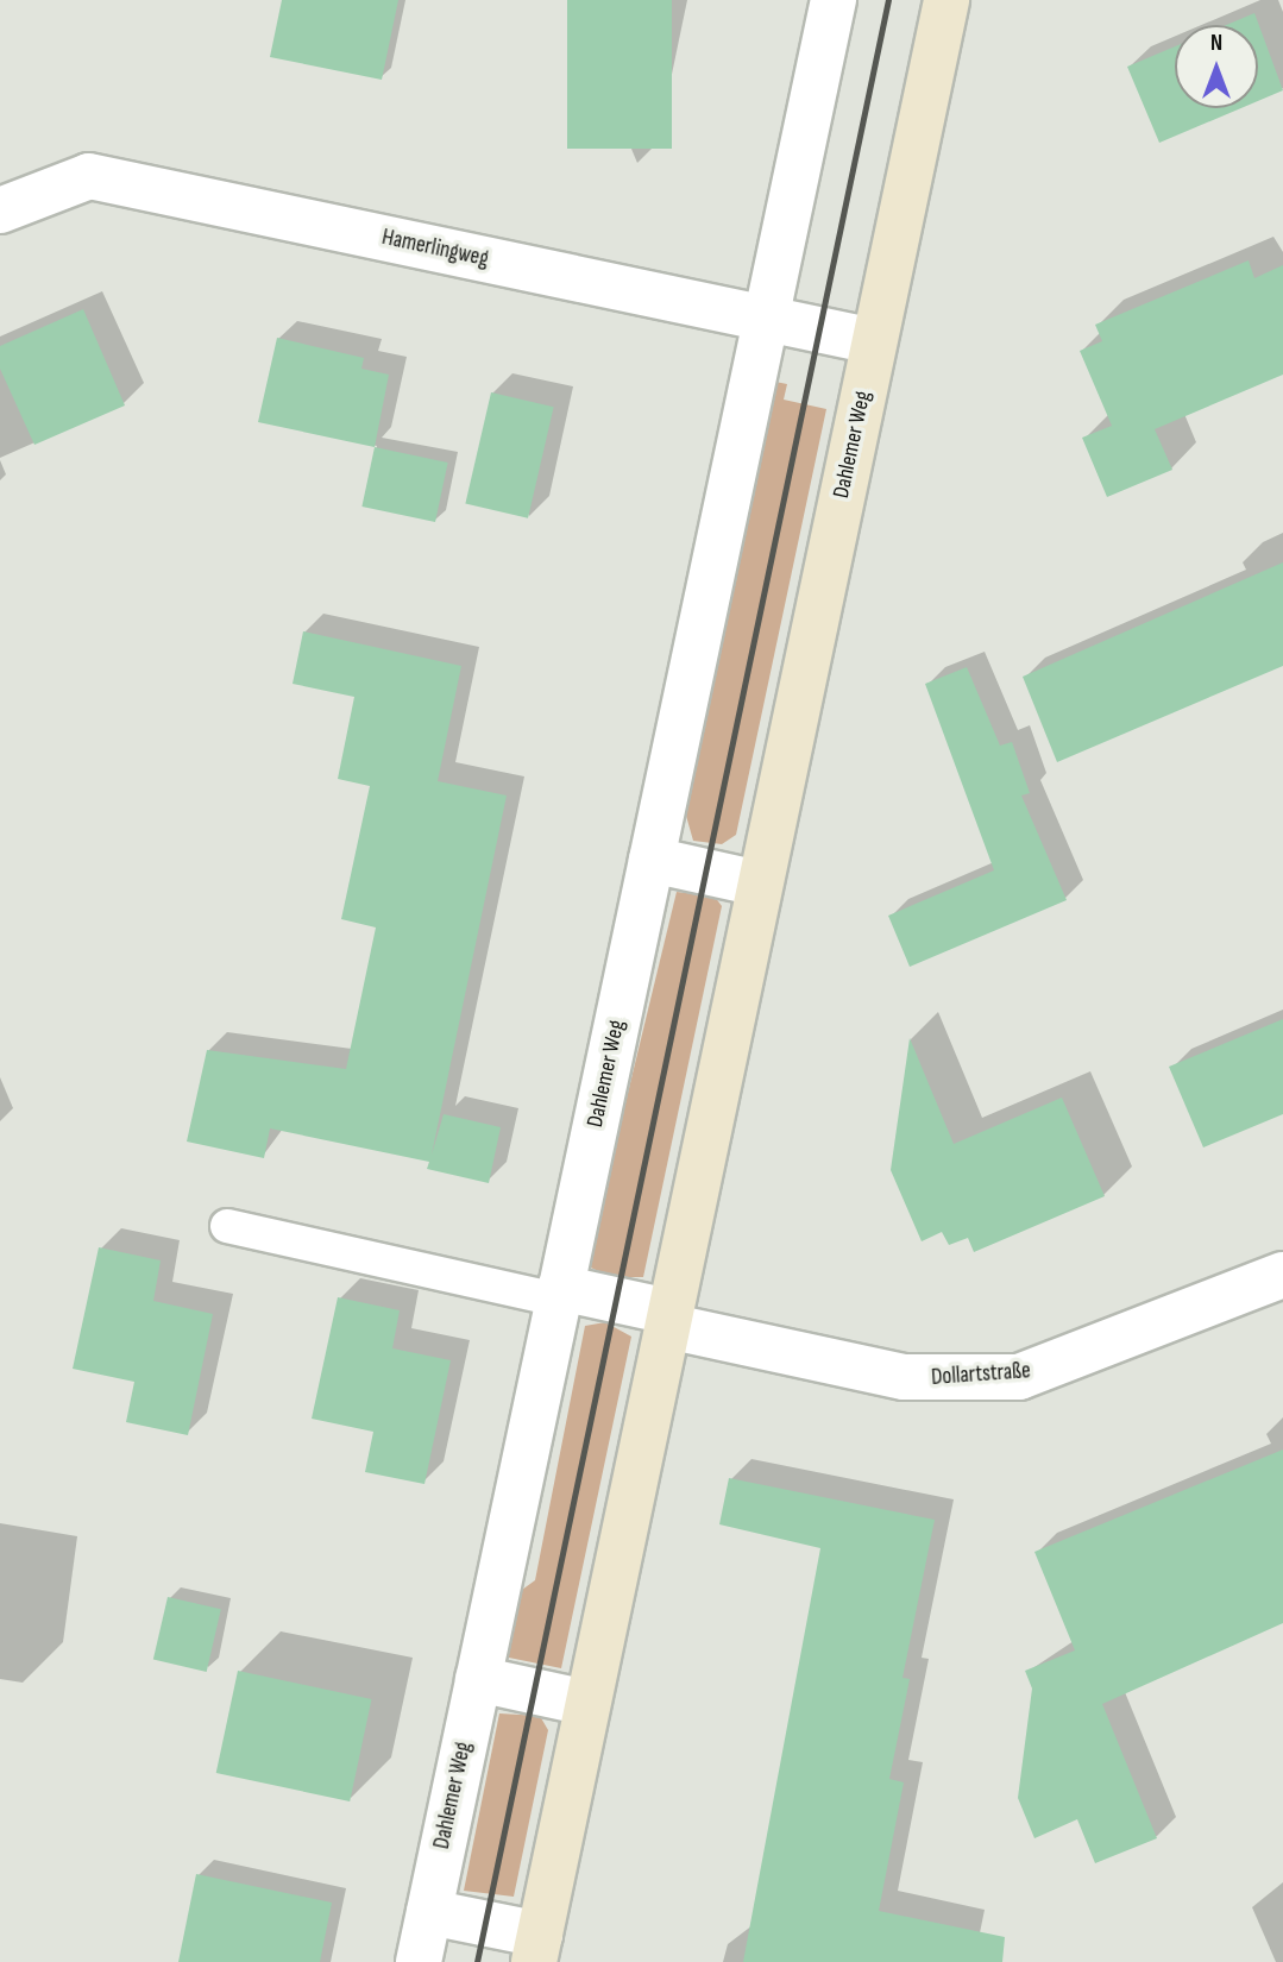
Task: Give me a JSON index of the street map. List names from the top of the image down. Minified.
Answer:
{"streets":{"main road":["Dahlemer Weg"],"street":["Hamerlingweg","Dollartstraße"]},"crossings":[["Hamerlingweg","Dahlemer Weg"],["Dahlemer Weg","Dollartstraße"]],"north":"top"}
